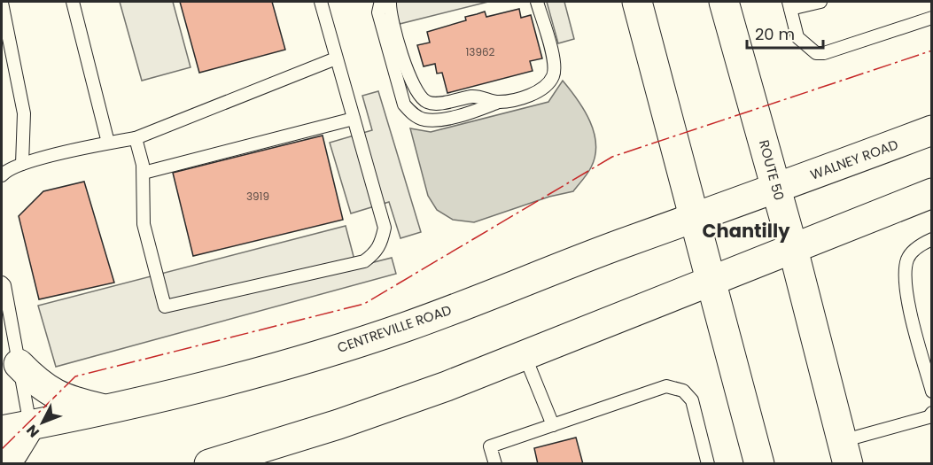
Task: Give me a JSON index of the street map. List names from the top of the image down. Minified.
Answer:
{"streets":{"main road":["WALNEY ROAD","ROUTE 50","CENTREVILLE ROAD"]},"crossings":[["WALNEY ROAD","ROUTE 50"],["WALNEY ROAD","CENTREVILLE ROAD"],["ROUTE 50","CENTREVILLE ROAD"]],"districts":["Chantilly"],"house_numbers":["13962","3919"],"scale_bar":"20 m","north":"bottom left"}
